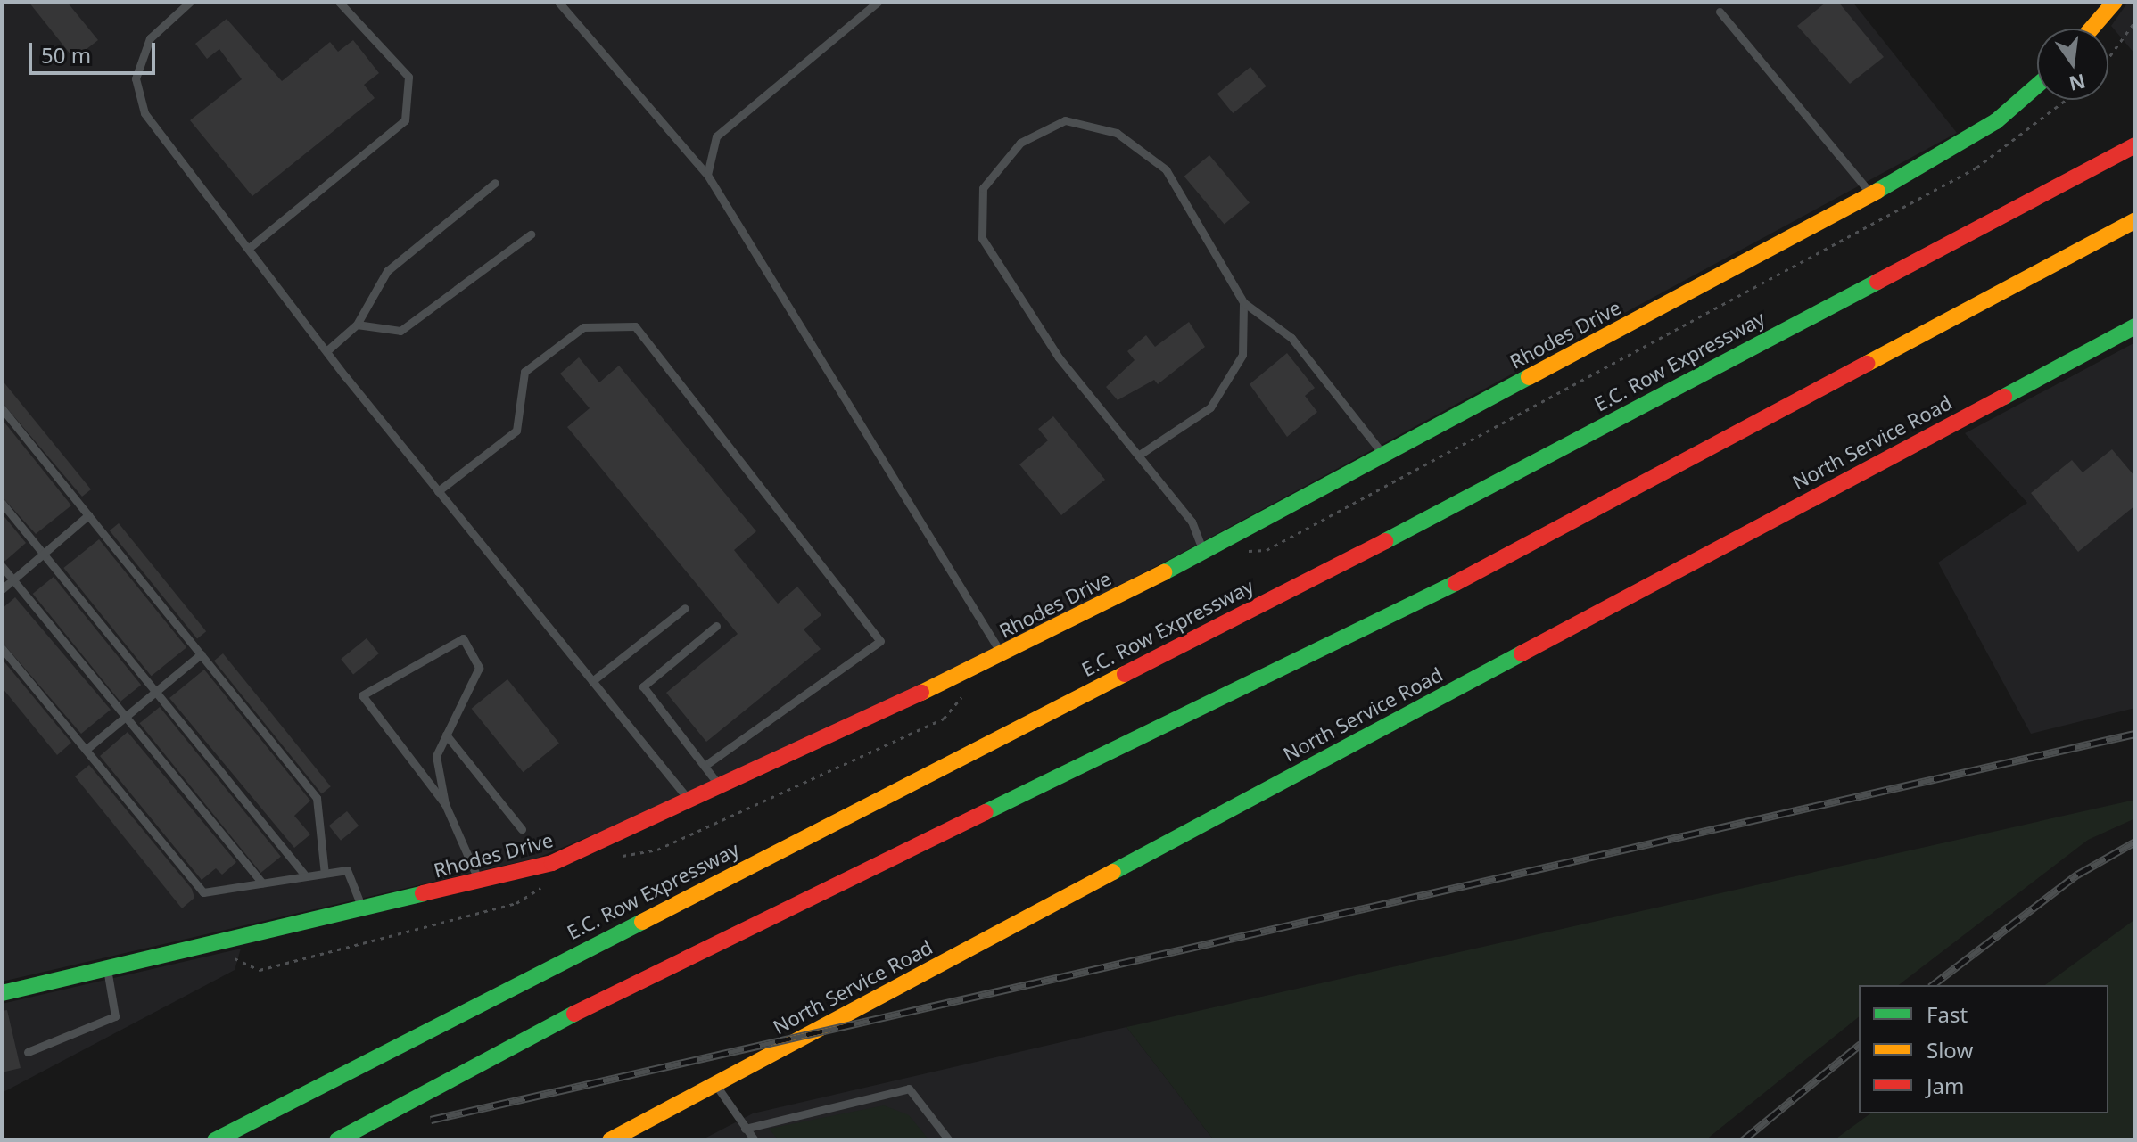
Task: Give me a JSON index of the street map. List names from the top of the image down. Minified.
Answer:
{"streets":{"main road":["Rhodes Drive","E.C. Row Expressway","North Service Road"]},"legend":["Fast","Slow","Jam"],"scale_bar":"50 m","north":"bottom"}
